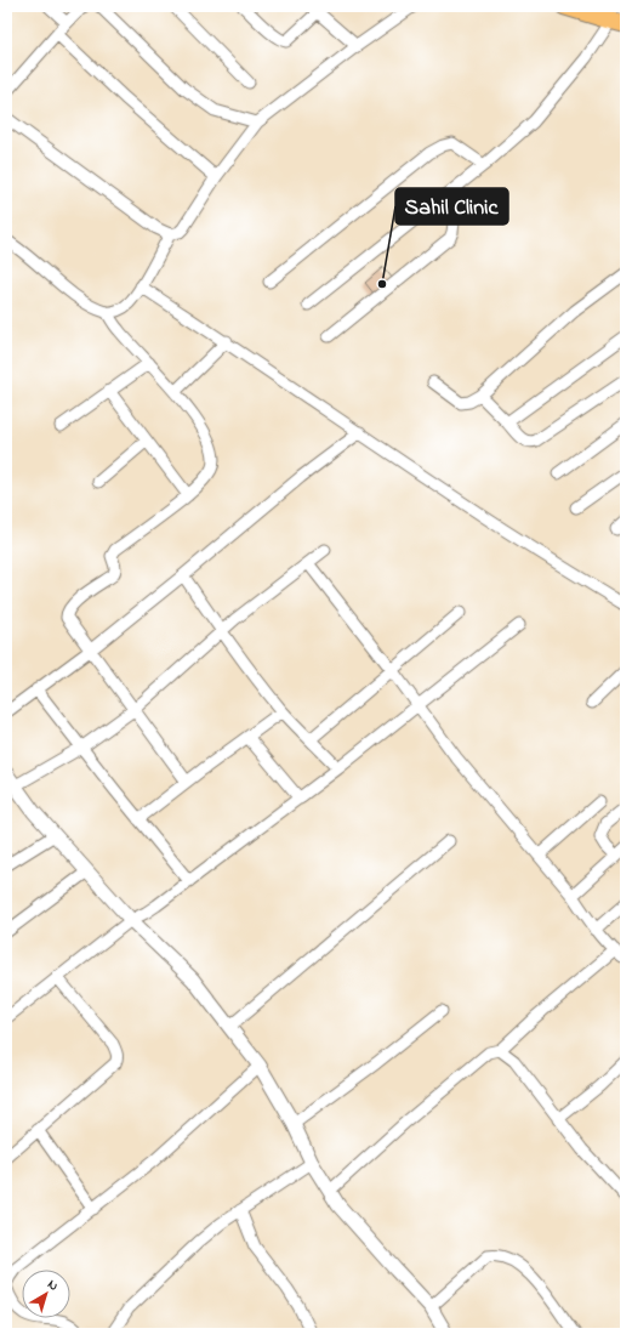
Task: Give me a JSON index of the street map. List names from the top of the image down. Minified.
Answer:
{"places":["Sahil Clinic"],"north":"top right"}
